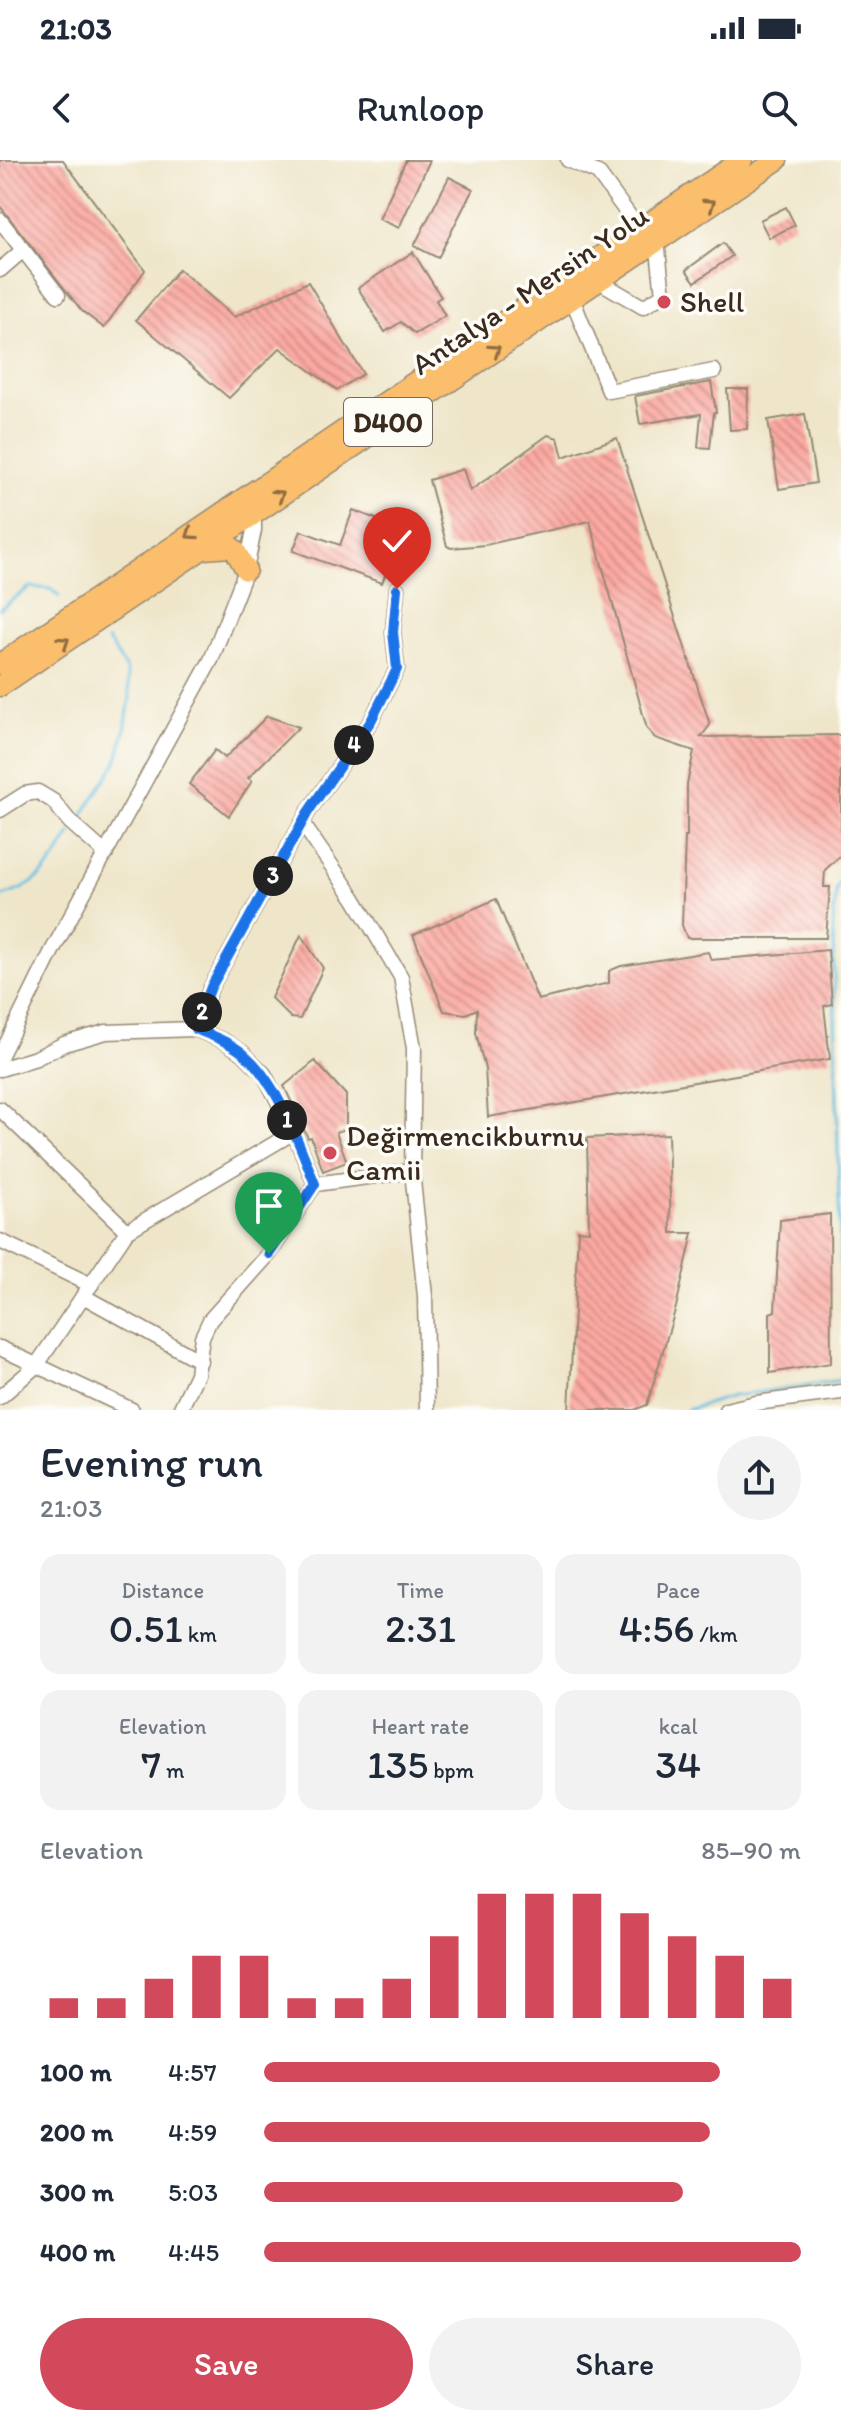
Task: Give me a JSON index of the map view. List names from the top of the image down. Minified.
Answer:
{"streets":{"highway":["Antalya - Mersin Yolu","D400"]},"places":["Shell","Değirmencikburnu Camii"],"page":{"status":"21:03","header":"Runloop","pins":["4","3","2","1"],"heading":["Evening run","21:03"],"stats":[["Distance","0.51 km"],["Time","2:31"],["Pace","4:56 /km"],["Elevation","7 m"],["Heart rate","135 bpm"],["kcal","34"]],"chart":["Elevation","85–90 m"],"list":[{"name":"100 m","note":"4:57"},{"name":"200 m","note":"4:59"},{"name":"300 m","note":"5:03"},{"name":"400 m","note":"4:45"}],"buttons":["Save","Share"]}}
